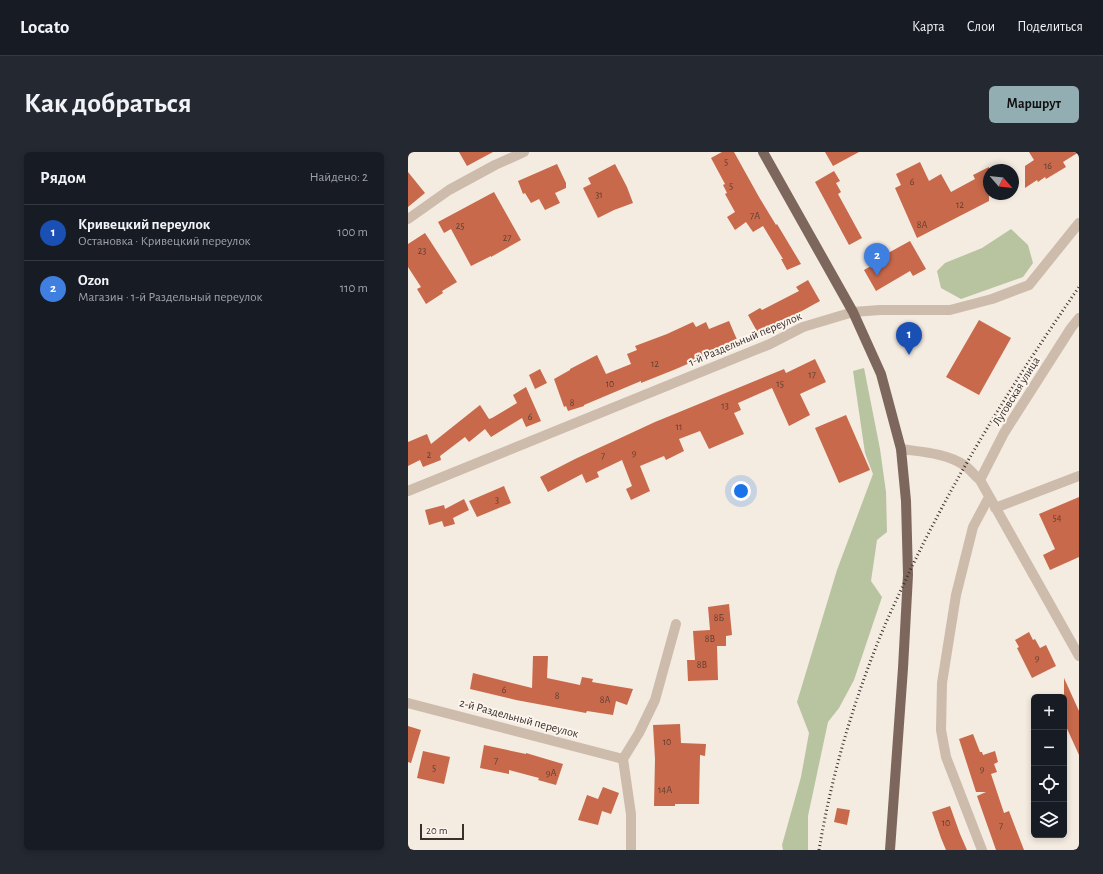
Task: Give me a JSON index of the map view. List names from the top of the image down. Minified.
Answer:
{"streets":{"street":["1-й Раздельный переулок","Луговская улица","2-й Раздельный переулок"]},"house_numbers":["5","16","6","5","31","12","7А","8А","25","27","23","12","17","10","15","8","13","6","11","9","2","7","3","54","8Б","8В","9","8В","6","8","8А","10","7","5","9","9А","14А","10","7"],"scale_bar":"20 m","north":"bottom right","page":{"header":"Locato","nav":["Карта","Слои","Поделиться"],"buttons":"Маршрут","title":"Как добраться","heading":["Рядом","Найдено: 2"],"list":[{"mark":"1","name":"Кривецкий переулок","note":"Остановка · Кривецкий переулок","value":"100 m"},{"mark":"2","name":"Ozon","note":"Магазин · 1-й Раздельный переулок","value":"110 m"}],"pins":["2","1"],"map_buttons":["+","−"],"scale":"20 m"}}
